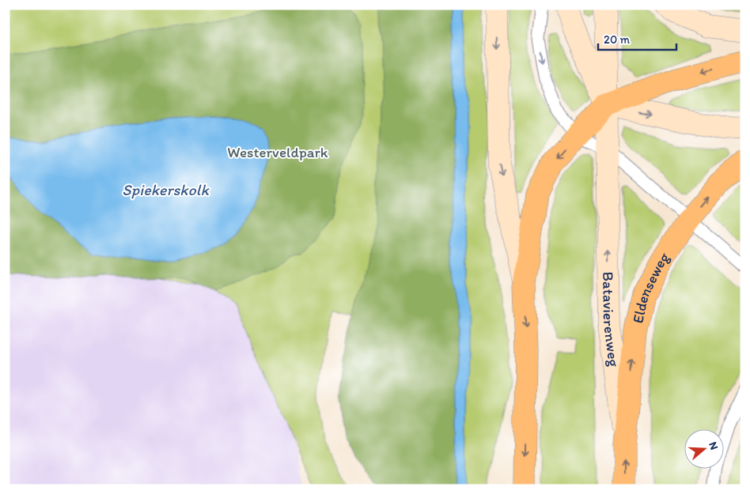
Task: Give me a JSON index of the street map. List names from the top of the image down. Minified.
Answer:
{"streets":{"main road":["Eldenseweg","Batavierenweg"]},"crossings":[["Eldenseweg","Batavierenweg"]],"water":["Spiekerskolk"],"parks":["Westerveldpark"],"scale_bar":"20 m","north":"right"}
